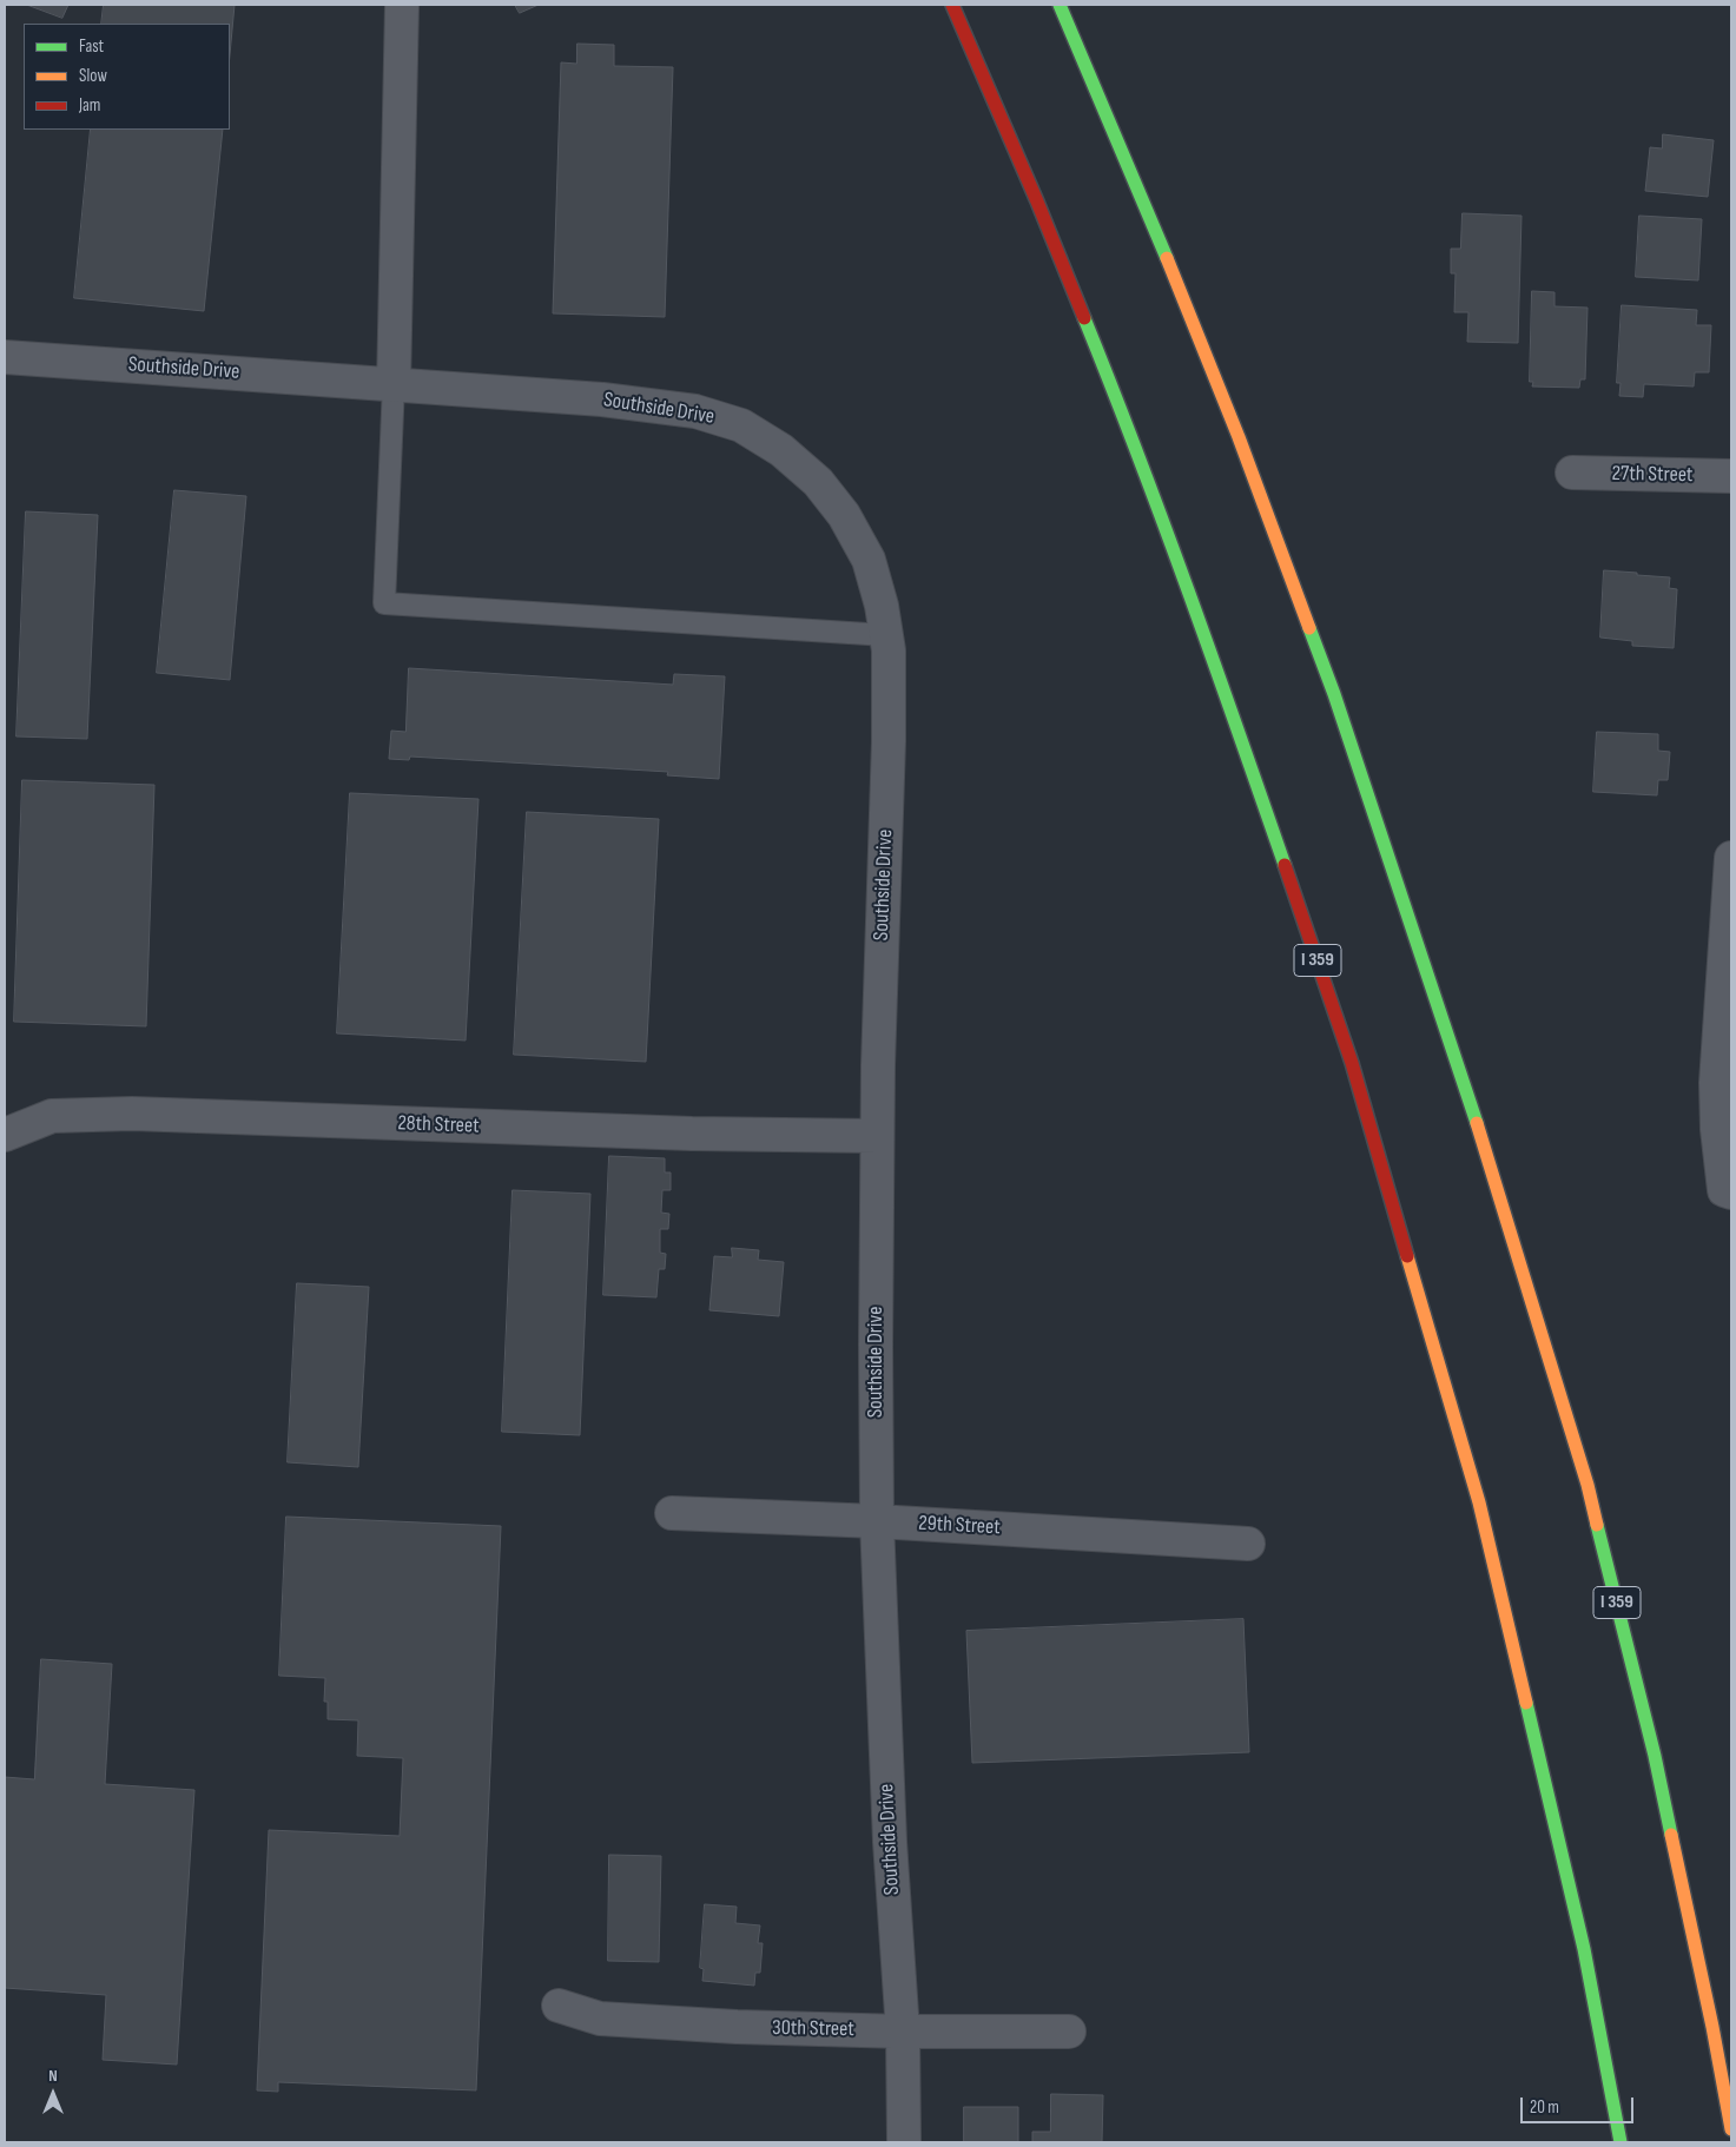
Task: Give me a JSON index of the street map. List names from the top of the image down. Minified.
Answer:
{"streets":{"highway":["I 359"],"street":["Southside Drive","27th Street","28th Street","29th Street","30th Street"]},"crossings":[["Southside Drive","28th Street"],["Southside Drive","29th Street"],["Southside Drive","30th Street"]],"legend":["Fast","Slow","Jam"],"scale_bar":"20 m","north":"top"}
